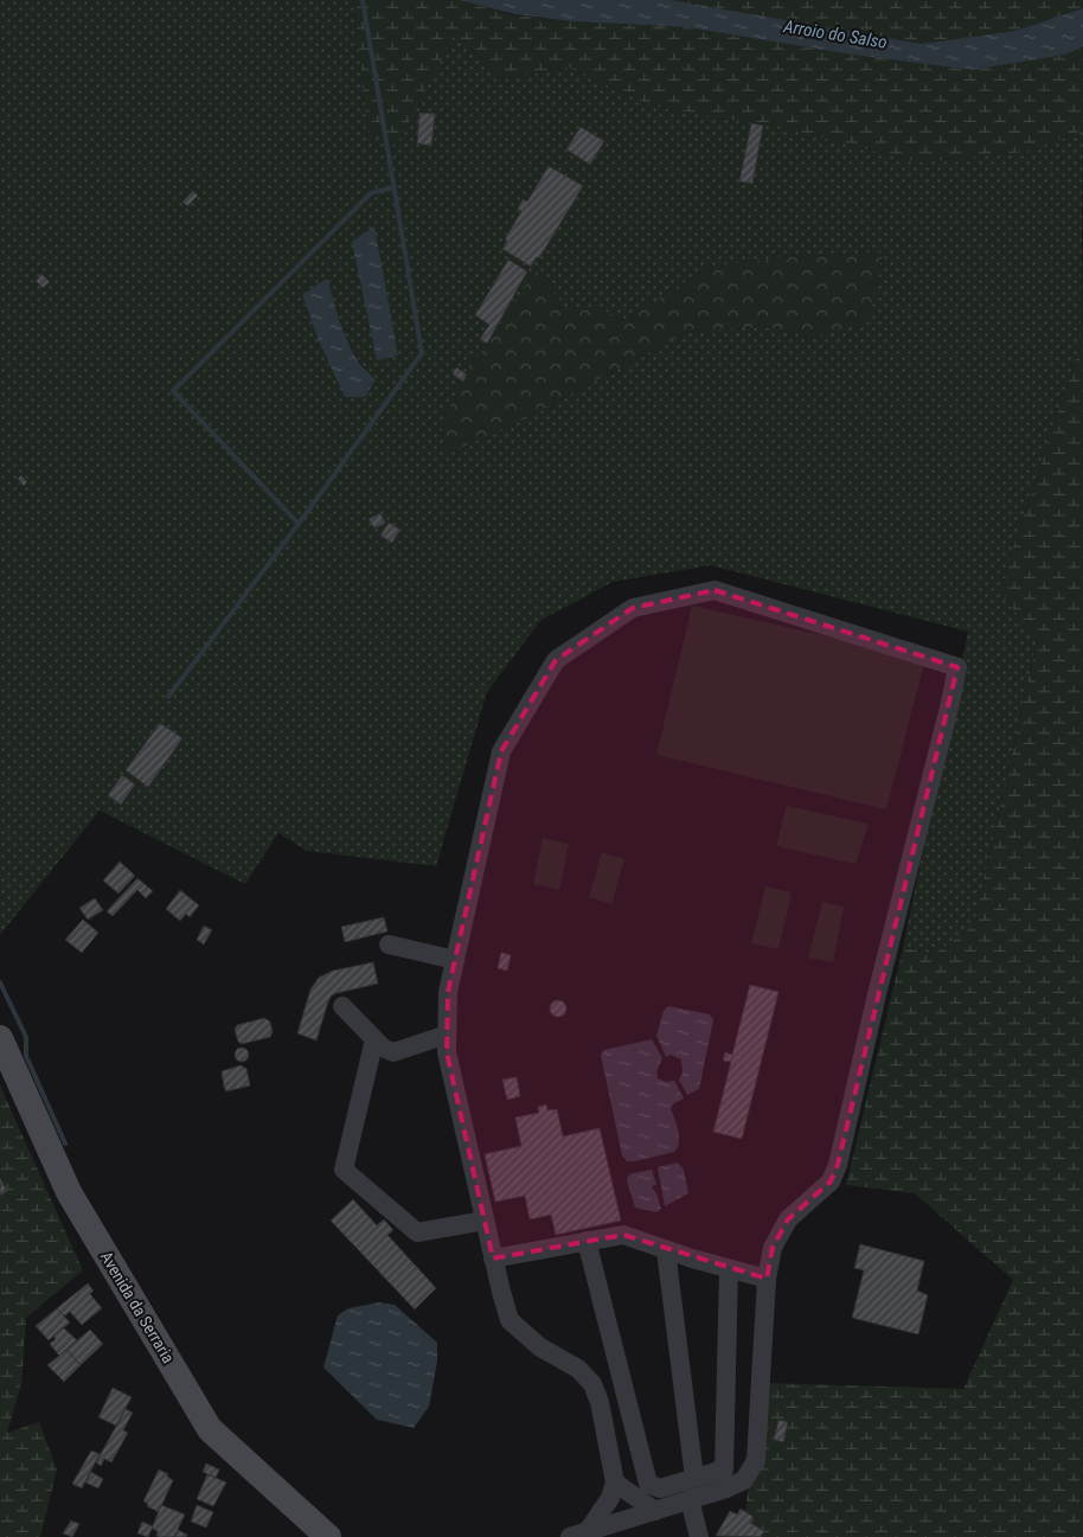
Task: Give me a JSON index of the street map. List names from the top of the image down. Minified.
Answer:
{"streets":{"main road":["Avenida da Serraria"]},"water":["Arroio do Salso"]}
